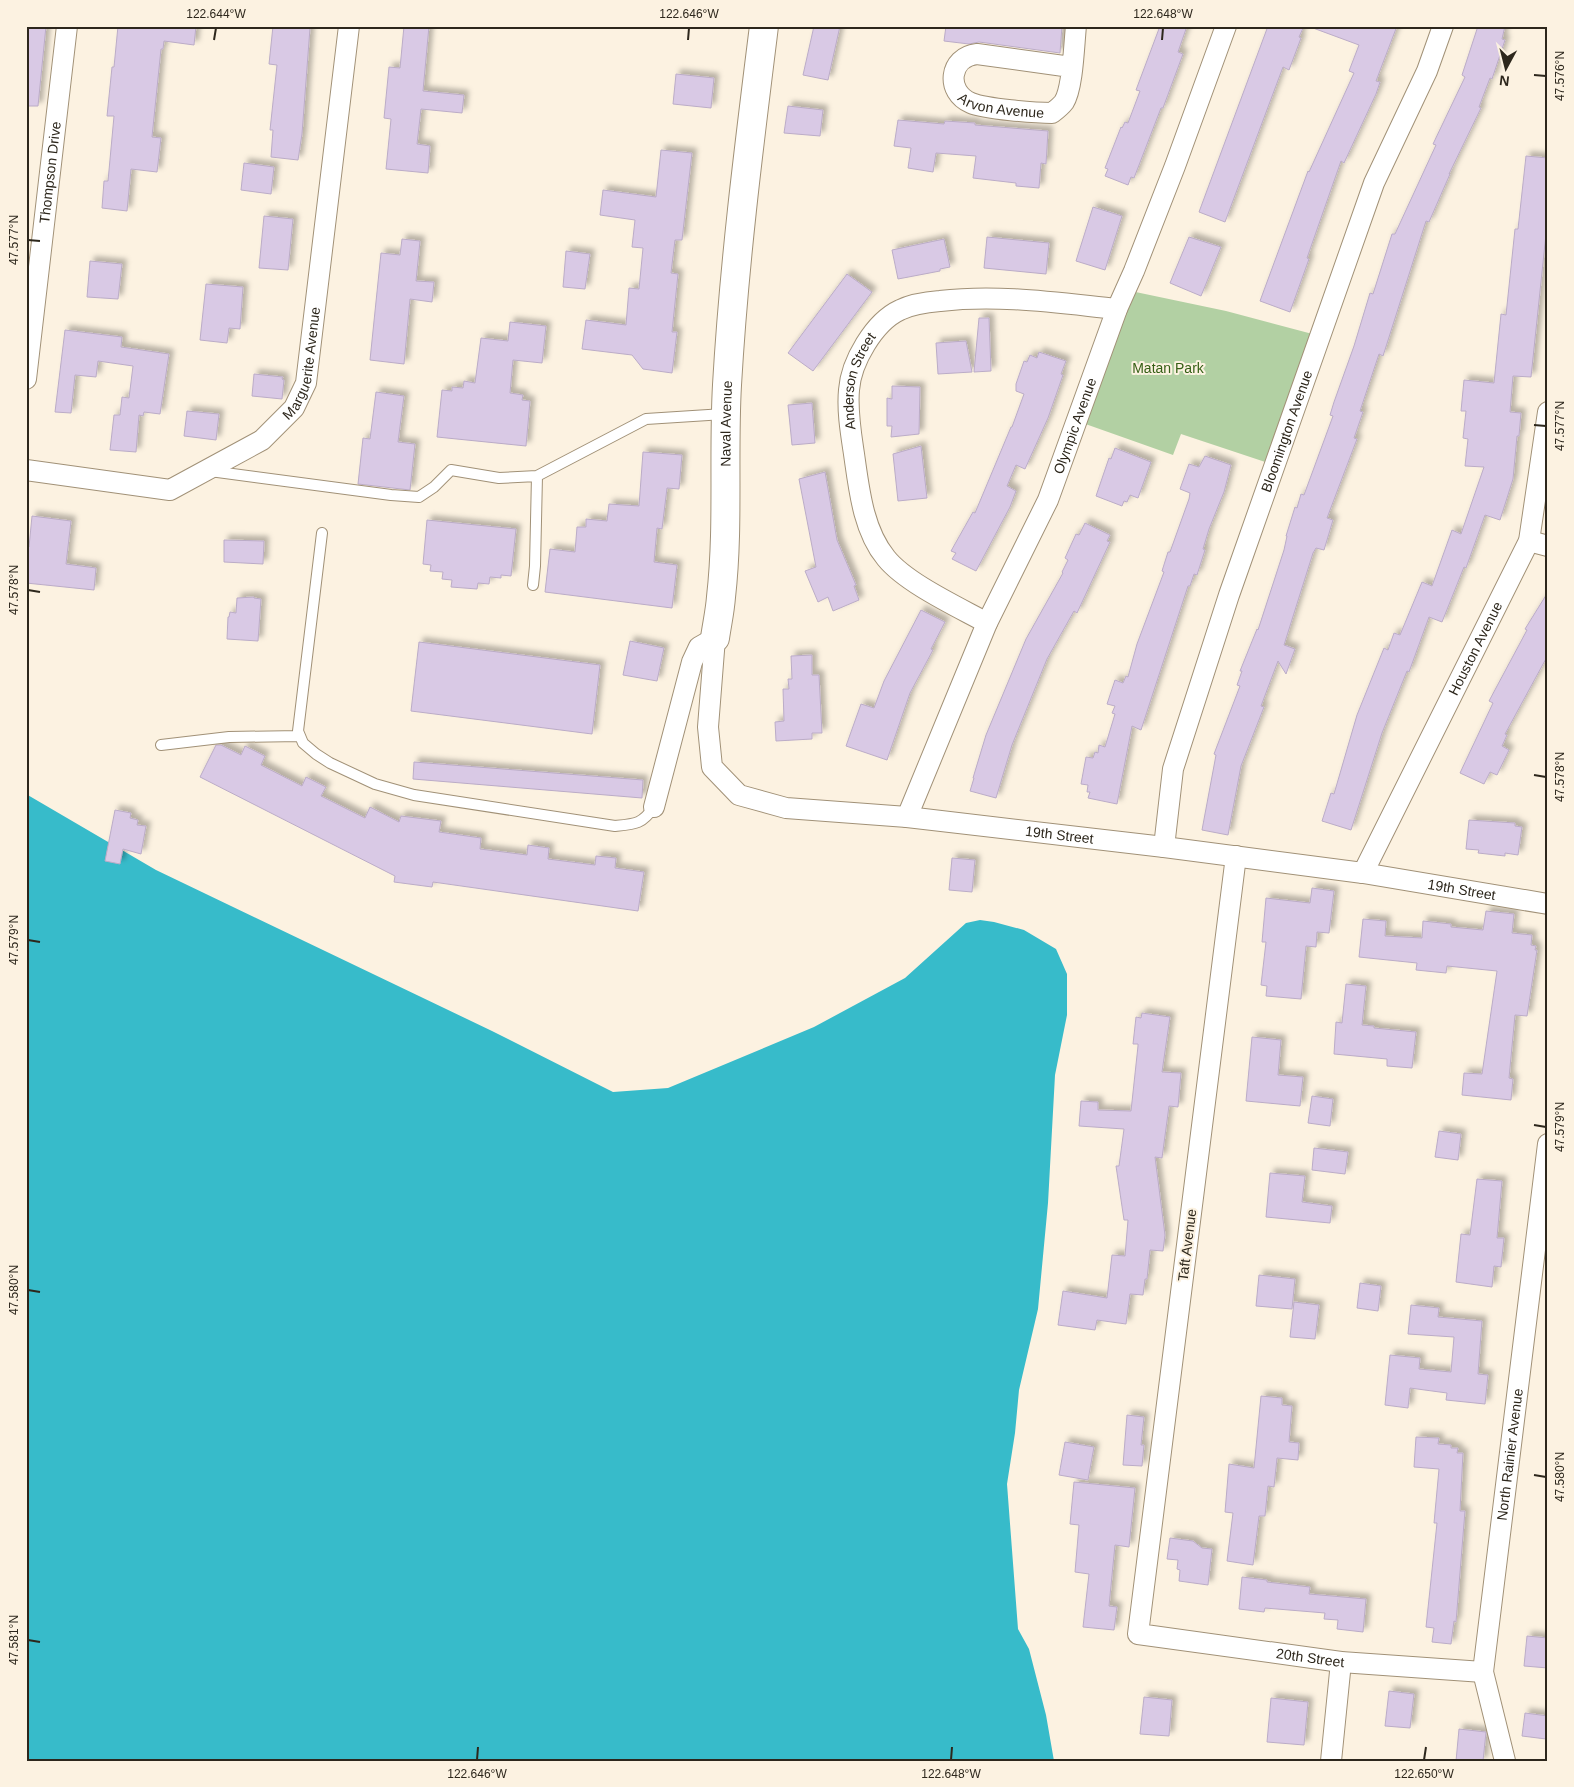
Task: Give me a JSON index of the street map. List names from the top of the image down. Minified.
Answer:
{"streets":{"street":["Arvon Avenue","Thompson Drive","Marguerite Avenue","Anderson Street","Naval Avenue","Olympic Avenue","Bloomington Avenue","Houston Avenue","19th Street","Taft Avenue","North Rainier Avenue","20th Street"]},"crossings":[["Anderson Street","Olympic Avenue"],["Naval Avenue","19th Street"],["Olympic Avenue","19th Street"],["Bloomington Avenue","19th Street"],["Houston Avenue","19th Street"],["19th Street","Taft Avenue"],["Taft Avenue","20th Street"],["North Rainier Avenue","20th Street"]],"parks":["Matan Park"],"north":"bottom","coordinates":["122.644°W","122.646°W","122.648°W","47.576°N","47.577°N","47.578°N","47.579°N","47.580°N","47.581°N","122.650°W"]}
